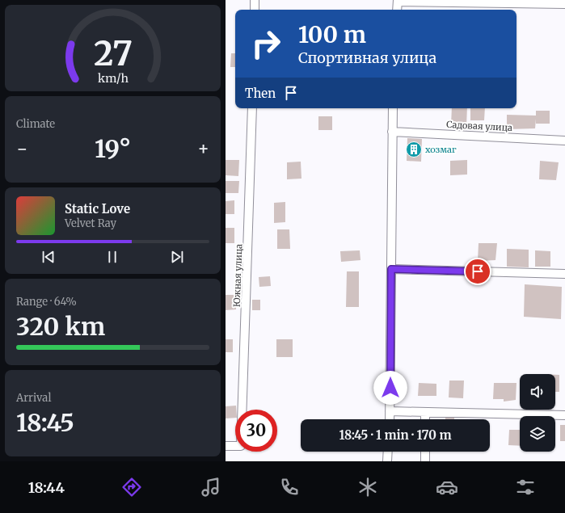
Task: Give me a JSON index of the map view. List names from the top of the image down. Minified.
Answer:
{"streets":{"street":["Садовая улица","Южная улица"]},"places":{"building":["хозмаг"]},"page":{"turn":["100 m","Спортивная улица"],"then":"Then","tile":["Climate",["Range · 64%","320 km"],["Arrival","18:45"]],"heat":["−","19°","+"],"song":["Static Love","Velvet Ray"],"limit":"30","trip":"18:45 · 1 min · 170 m","tabs":"18:44","gauge":["27","km/h"]}}
